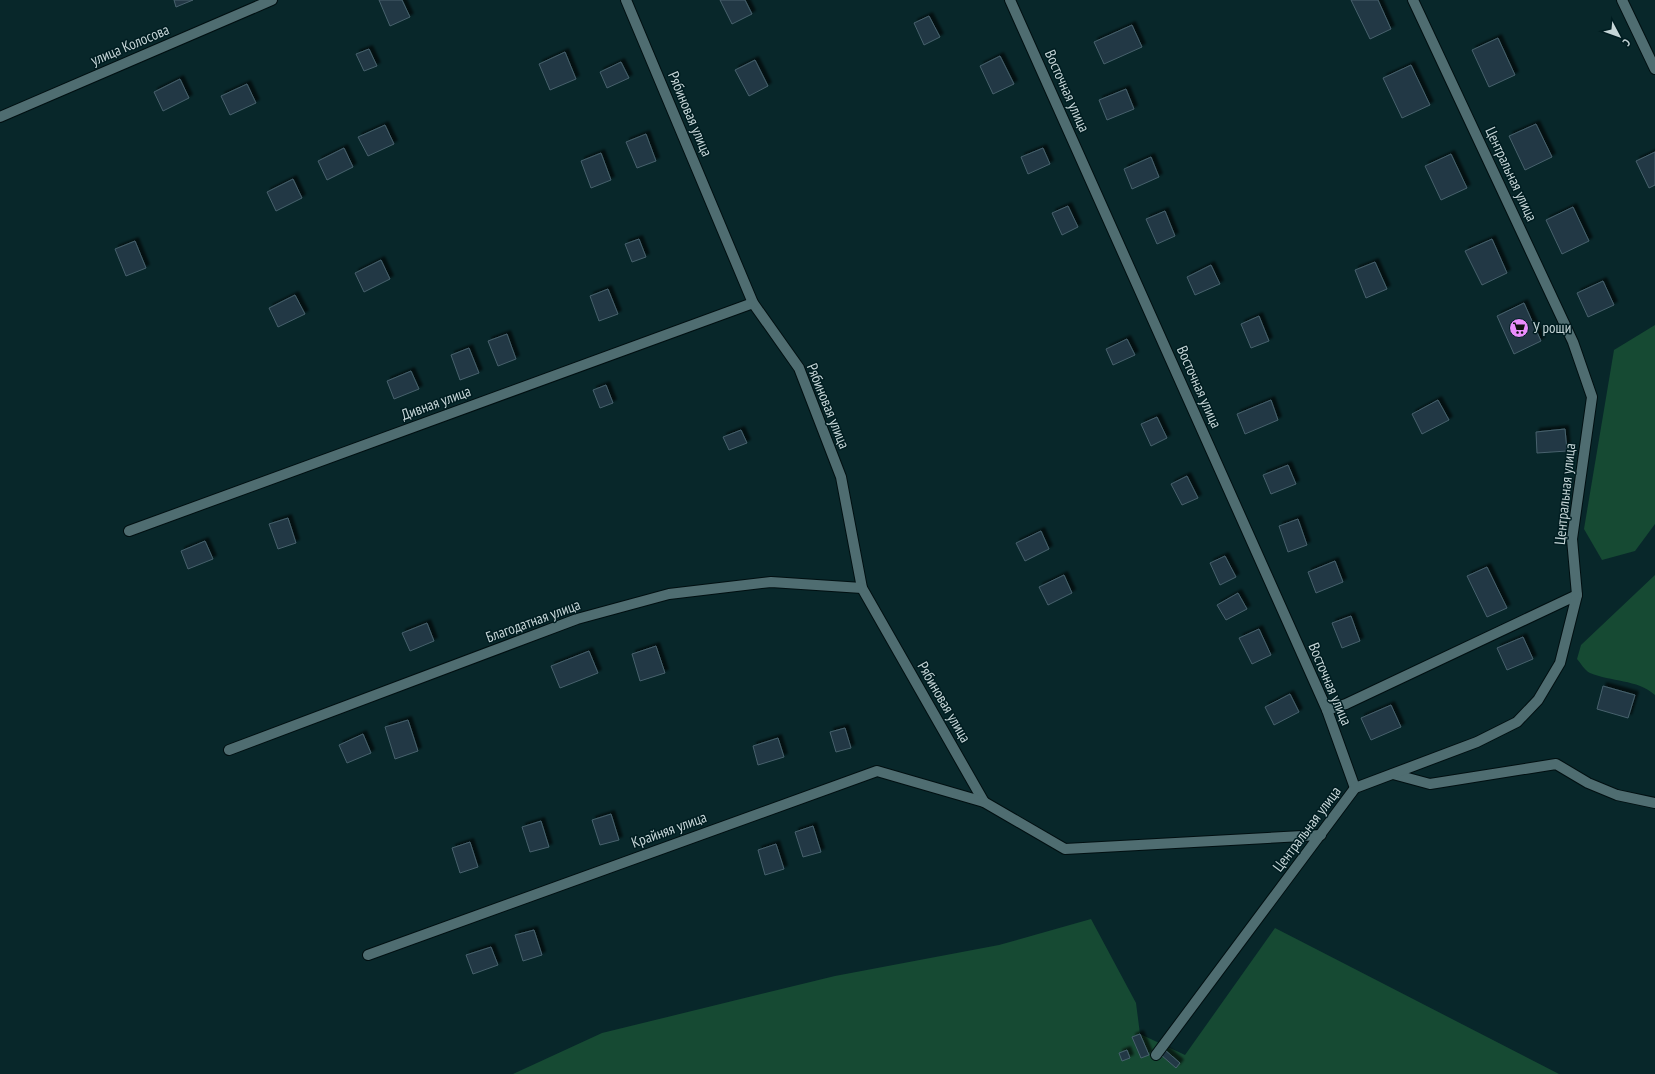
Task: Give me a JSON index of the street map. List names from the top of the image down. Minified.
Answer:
{"streets":{"street":["улица Колосова","Восточная улица","Рябиновая улица","Центральная улица","Дивная улица","Благодатная улица","Крайняя улица"]},"crossings":[["Восточная улица","Центральная улица"],["Рябиновая улица","Дивная улица"],["Рябиновая улица","Благодатная улица"],["Рябиновая улица","Крайняя улица"],["Центральная улица","Крайняя улица"]],"places":{"supermarket":["У рощи"]},"north":"bottom right"}
